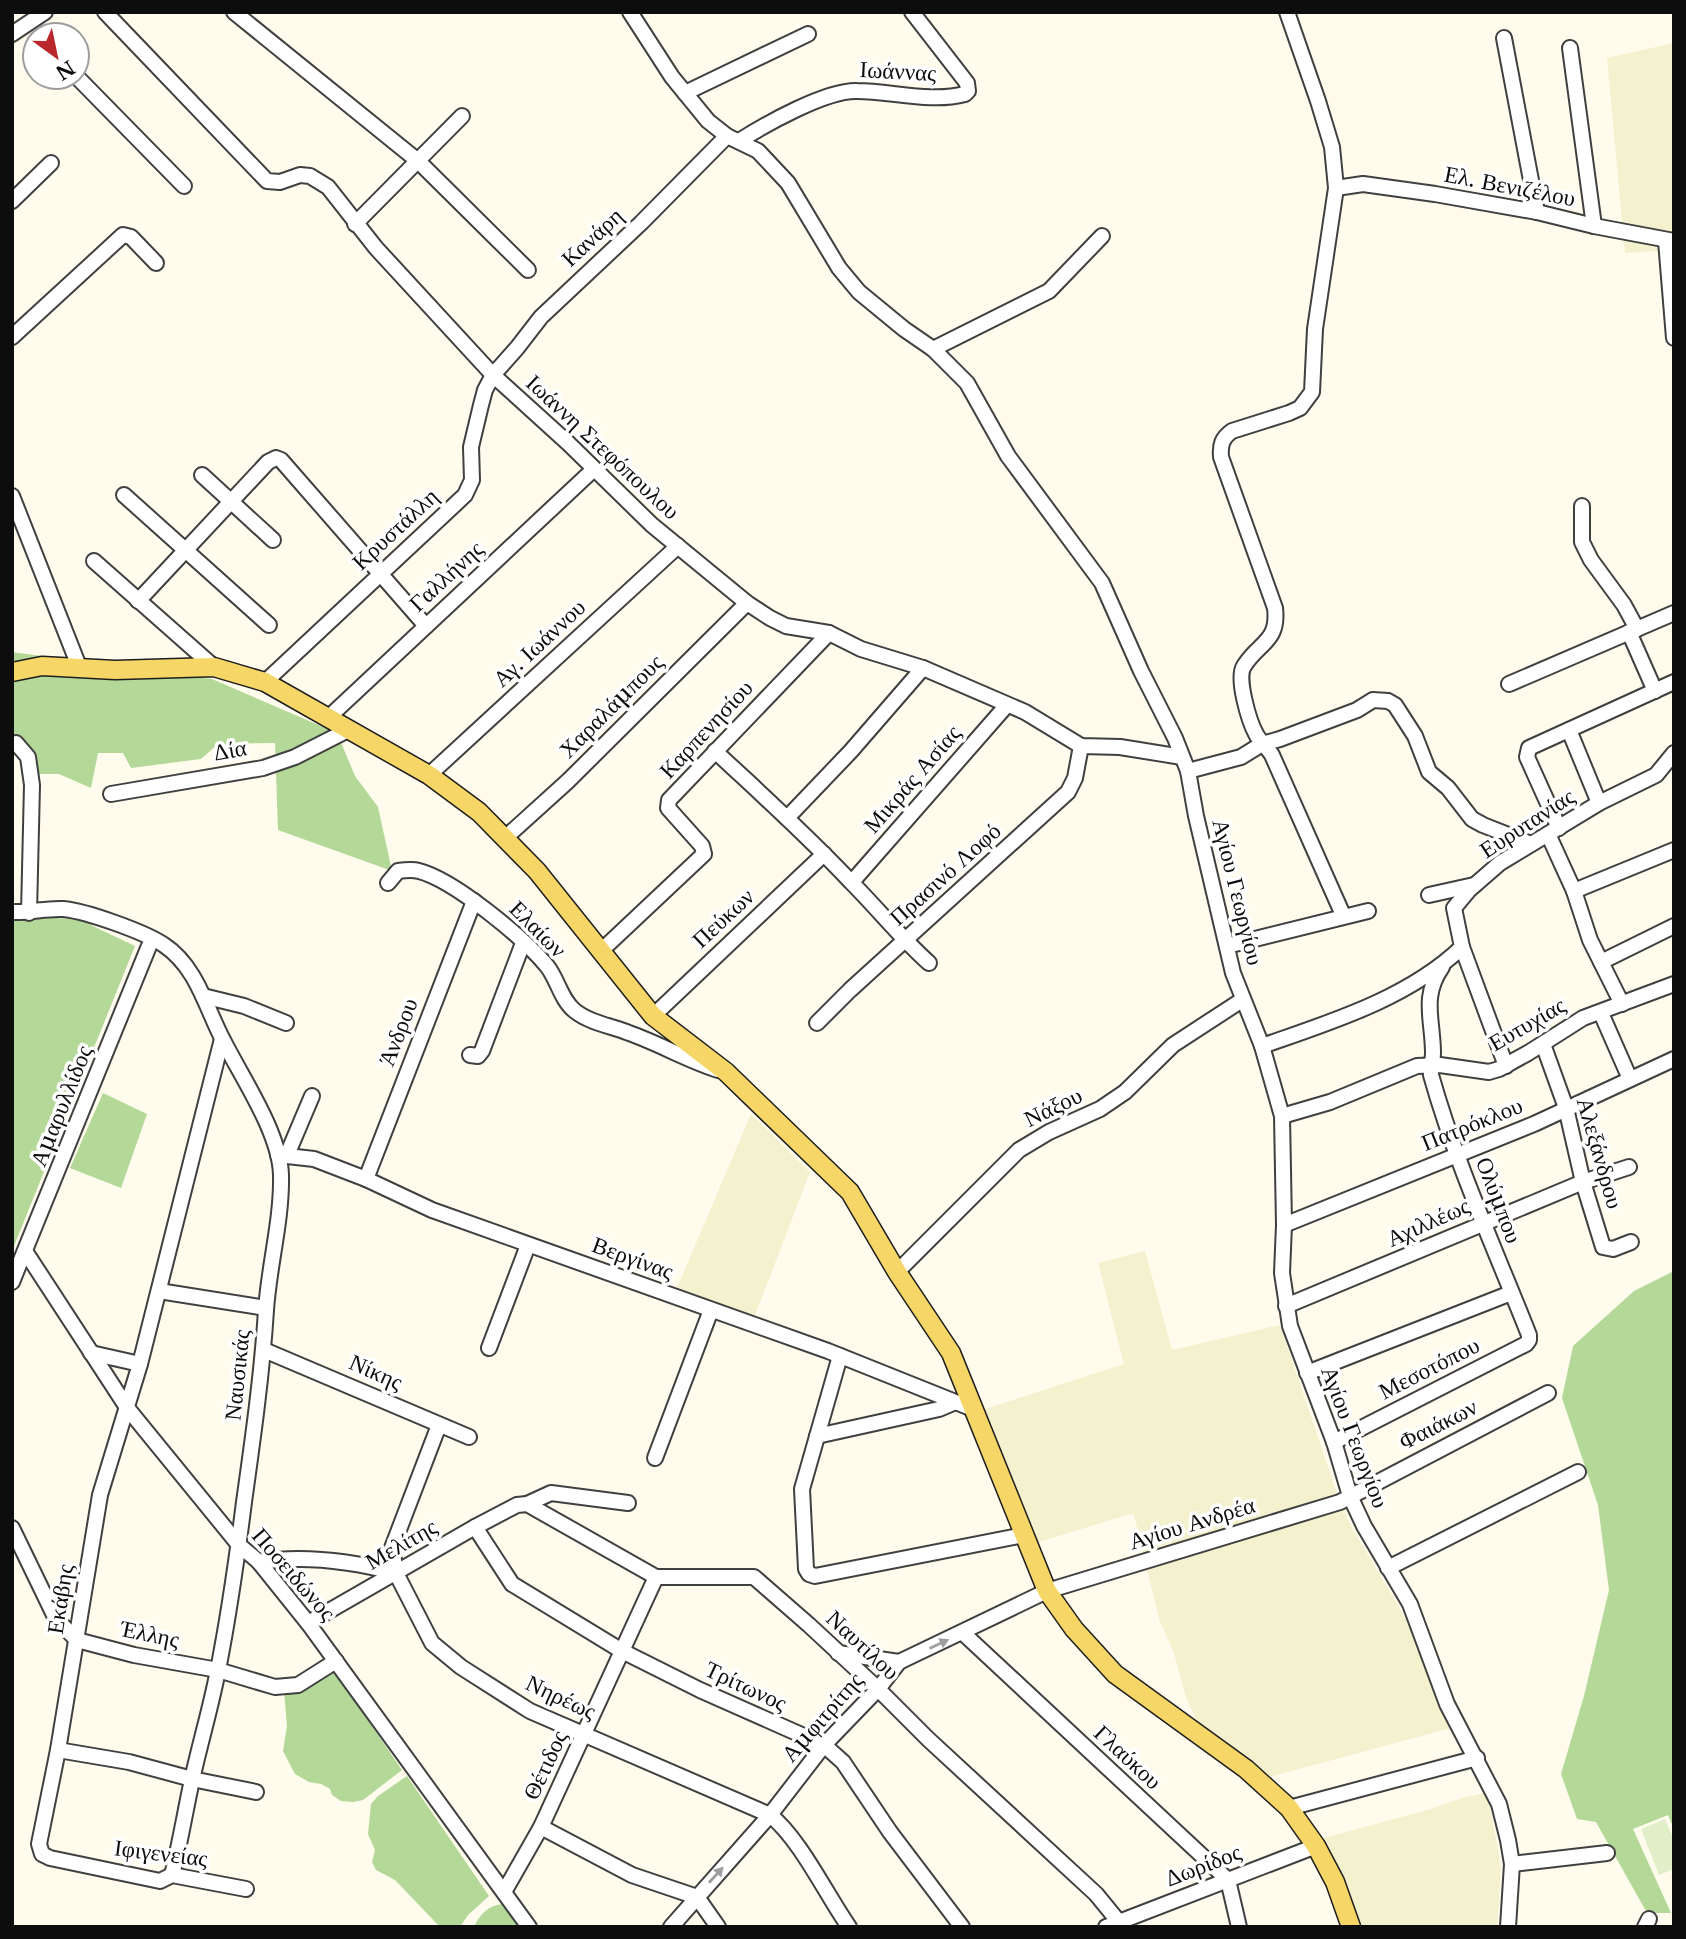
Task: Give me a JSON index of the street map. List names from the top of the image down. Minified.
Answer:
{"streets":{"street":["Ιωάννας","Ελ. Βενιζέλου","Κανάρη","Ιωάννη Στεφόπουλου","Κρυστάλλη","Γαλλήνης","Αγ. Ιωάννου","Χαραλάμπους","Καρπενησίου","Δία","Μικράς Ασίας","Ευρυτανίας","Πρασινό Λοφό","Αγίου Γεωργίου","Πεύκων","Ελαίων","Ευτυχίας","Άνδρου","Αμαρυλλίδος","Νάξου","Πατρόκλου","Αλεξάνδρου","Ολύμπου","Αχιλλέως","Βεργίνας","Μεσοτόπου","Νίκης","Ναυσικάς","Φαιάκων","Αγίου Ανδρέα","Μελίτης","Ποσειδώνος","Εκάβης","Έλλης","Ναυτίλου","Τρίτωνος","Νηρέως","Αμφιτρίτης","Γλαύκου","Θέτιδος","Ιφιγενείας","Δωρίδος"]},"crossings":[["Ιωάννας","Κανάρη"],["Ιωάννας","Αγίου Γεωργίου"],["Κανάρη","Ιωάννη Στεφόπουλου"],["Κανάρη","Κρυστάλλη"],["Κανάρη","Αγίου Γεωργίου"],["Ιωάννη Στεφόπουλου","Κρυστάλλη"],["Ιωάννη Στεφόπουλου","Γαλλήνης"],["Ιωάννη Στεφόπουλου","Αγ. Ιωάννου"],["Ιωάννη Στεφόπουλου","Χαραλάμπους"],["Ιωάννη Στεφόπουλου","Καρπενησίου"],["Ιωάννη Στεφόπουλου","Μικράς Ασίας"],["Ιωάννη Στεφόπουλου","Πρασινό Λοφό"],["Ιωάννη Στεφόπουλου","Αγίου Γεωργίου"],["Αγίου Γεωργίου","Ευτυχίας"],["Αγίου Γεωργίου","Νάξου"],["Αγίου Γεωργίου","Πατρόκλου"],["Αγίου Γεωργίου","Αχιλλέως"],["Αγίου Γεωργίου","Μεσοτόπου"],["Αγίου Γεωργίου","Φαιάκων"],["Αγίου Γεωργίου","Αγίου Ανδρέα"],["Ελαίων","Άνδρου"],["Ευτυχίας","Αλεξάνδρου"],["Ευτυχίας","Ολύμπου"],["Άνδρου","Βεργίνας"],["Αμαρυλλίδος","Ποσειδώνος"],["Πατρόκλου","Αλεξάνδρου"],["Πατρόκλου","Ολύμπου"],["Αλεξάνδρου","Αχιλλέως"],["Ολύμπου","Αχιλλέως"],["Ολύμπου","Μεσοτόπου"],["Βεργίνας","Ναυσικάς"],["Νίκης","Ναυσικάς"],["Νίκης","Νηρέως"],["Ναυσικάς","Ποσειδώνος"],["Ναυσικάς","Εκάβης"],["Ναυσικάς","Έλλης"],["Ναυσικάς","Ιφιγενείας"],["Φαιάκων","Αγίου Ανδρέα"],["Αγίου Ανδρέα","Αμφιτρίτης"],["Μελίτης","Ποσειδώνος"],["Μελίτης","Ναυτίλου"],["Μελίτης","Τρίτωνος"],["Μελίτης","Νηρέως"],["Ποσειδώνος","Εκάβης"],["Ποσειδώνος","Έλλης"],["Ποσειδώνος","Θέτιδος"],["Εκάβης","Έλλης"],["Εκάβης","Ιφιγενείας"],["Ναυτίλου","Αμφιτρίτης"],["Ναυτίλου","Θέτιδος"],["Ναυτίλου","Δωρίδος"],["Τρίτωνος","Αμφιτρίτης"],["Τρίτωνος","Θέτιδος"],["Νηρέως","Αμφιτρίτης"],["Νηρέως","Θέτιδος"],["Αμφιτρίτης","Γλαύκου"],["Γλαύκου","Δωρίδος"]],"north":"bottom right"}
